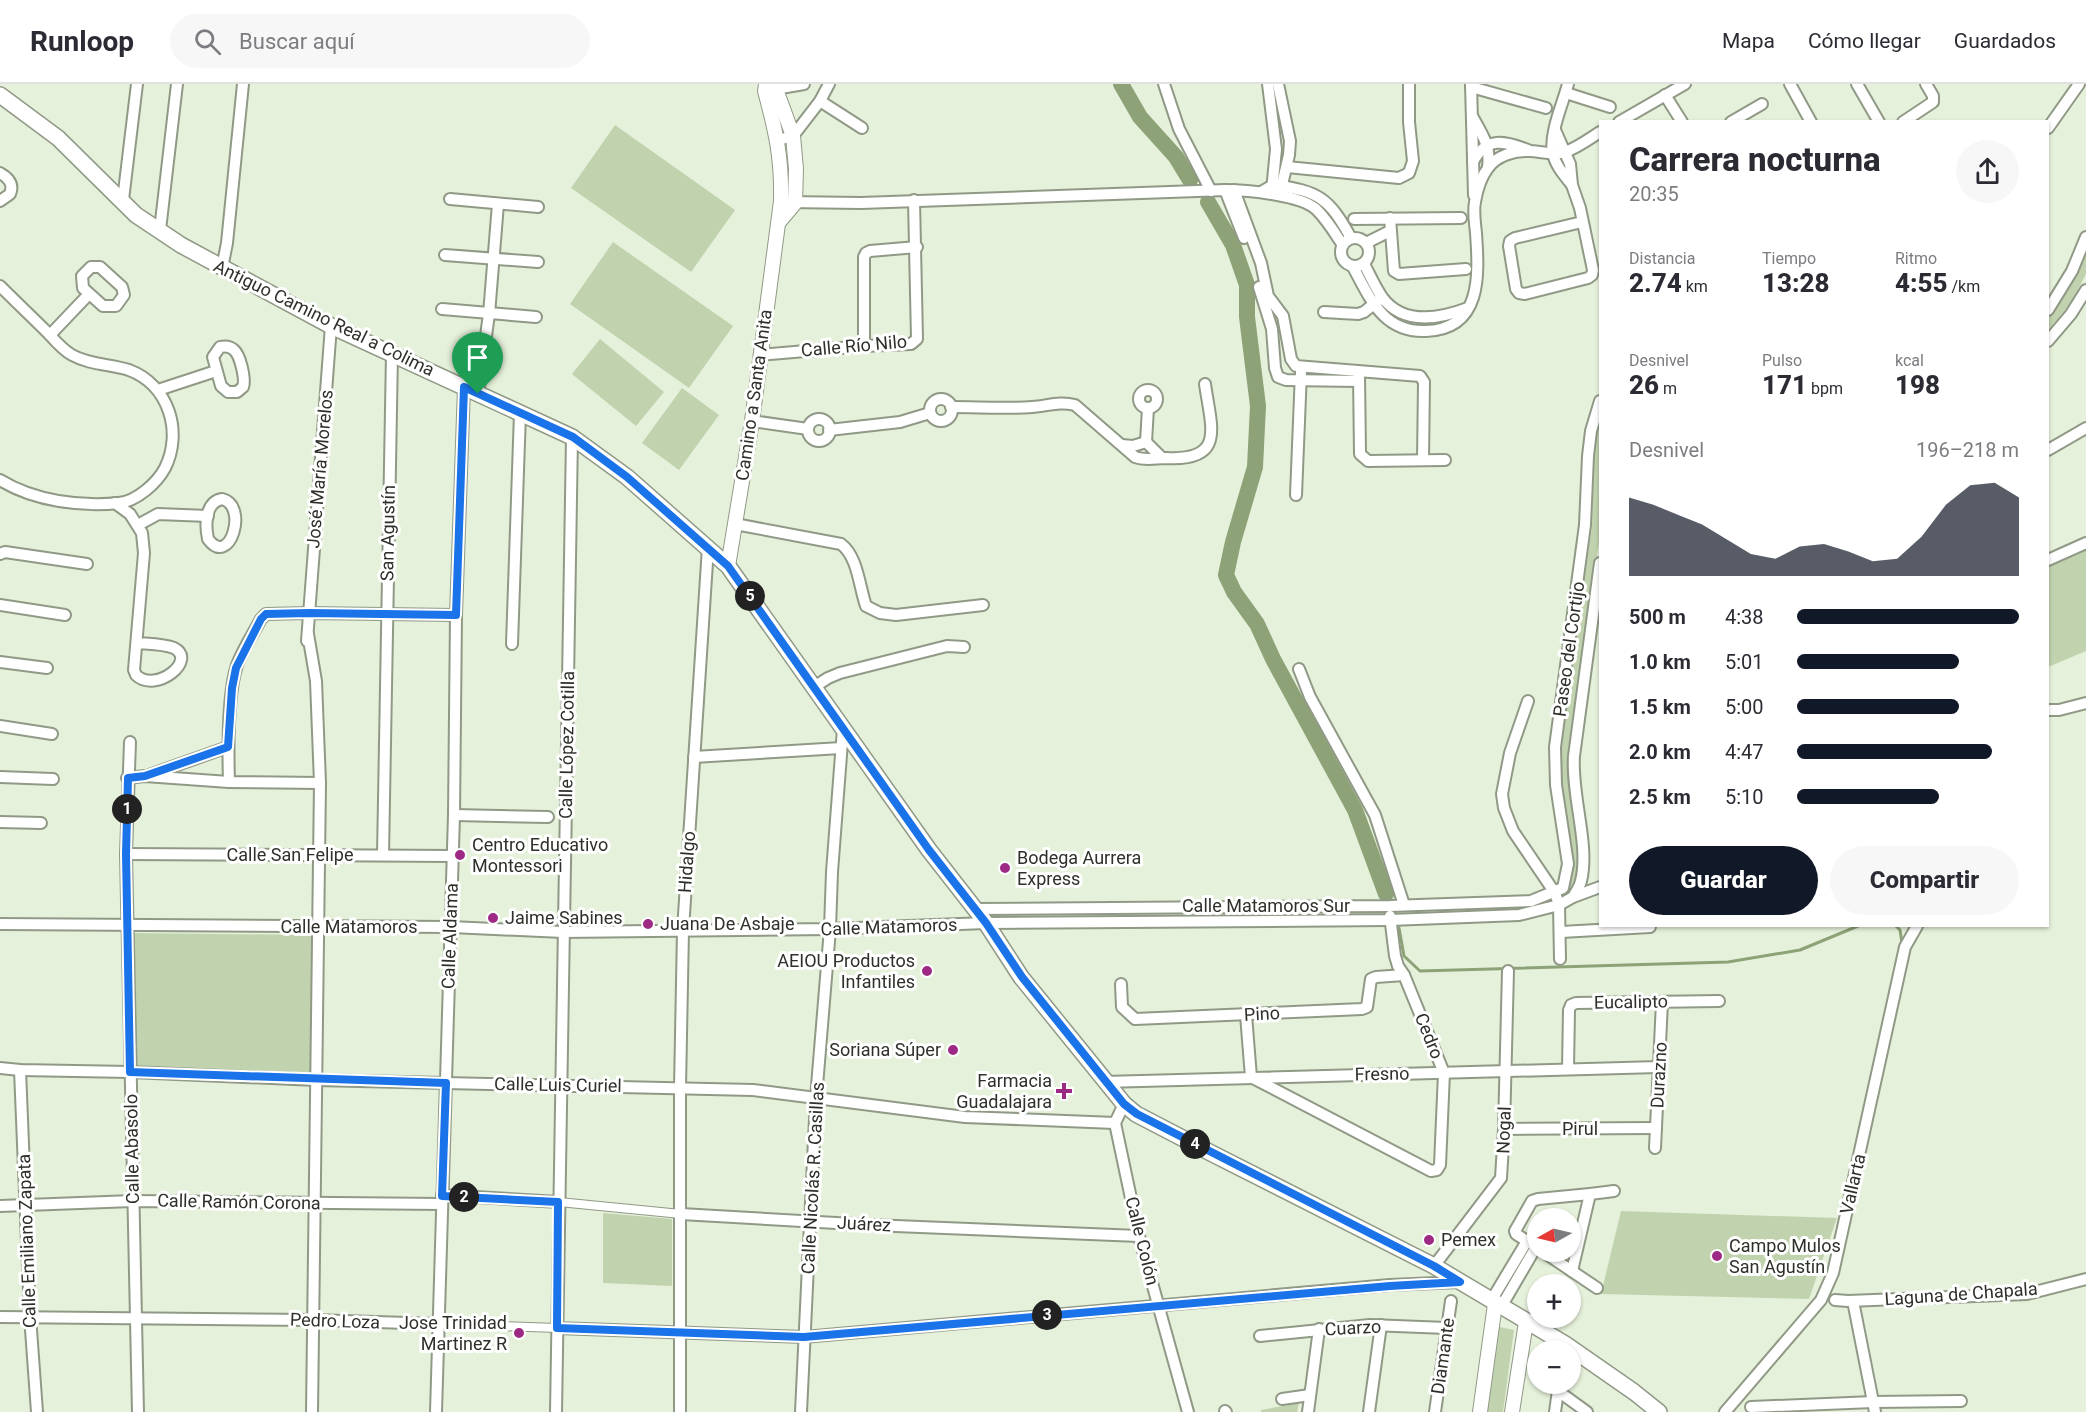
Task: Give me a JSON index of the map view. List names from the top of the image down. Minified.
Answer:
{"streets":{"main road":["Antiguo Camino Real a Colima"],"street":["Calle Río Nilo","Camino a Santa Anita","José María Morelos","San Agustín","Paseo del Cortijo","Calle López Cotilla","Calle San Felipe","Hidalgo","Calle Matamoros Sur","Calle Matamoros","Calle Aldama","Eucalipto","Pino","Cedro","Fresno","Durazno","Calle Luis Curiel","Pirul","Nogal","Calle Abasolo","Calle Nicolás R. Casillas","Vallarta","Calle Ramón Corona","Juárez","Calle Emiliano Zapata","Calle Colón","Laguna de Chapala","Pedro Loza","Cuarzo","Diamante"]},"crossings":[["Antiguo Camino Real a Colima","Camino a Santa Anita"],["Antiguo Camino Real a Colima","José María Morelos"],["Antiguo Camino Real a Colima","San Agustín"],["Antiguo Camino Real a Colima","Calle López Cotilla"],["Antiguo Camino Real a Colima","Hidalgo"],["Antiguo Camino Real a Colima","Calle Matamoros Sur"],["Antiguo Camino Real a Colima","Calle Matamoros"],["Antiguo Camino Real a Colima","Calle Aldama"],["Antiguo Camino Real a Colima","Fresno"],["Antiguo Camino Real a Colima","Nogal"],["Antiguo Camino Real a Colima","Calle Nicolás R. Casillas"],["Antiguo Camino Real a Colima","Pedro Loza"],["Calle Río Nilo","Camino a Santa Anita"],["José María Morelos","Calle San Felipe"],["José María Morelos","Calle Matamoros"],["José María Morelos","Calle Luis Curiel"],["José María Morelos","Calle Ramón Corona"],["José María Morelos","Pedro Loza"],["San Agustín","Calle San Felipe"],["Paseo del Cortijo","Calle Matamoros Sur"],["Calle López Cotilla","Calle Matamoros"],["Calle López Cotilla","Calle Luis Curiel"],["Calle López Cotilla","Calle Ramón Corona"],["Calle López Cotilla","Juárez"],["Calle López Cotilla","Pedro Loza"],["Calle San Felipe","Calle Aldama"],["Calle San Felipe","Calle Abasolo"],["Hidalgo","Calle Matamoros"],["Hidalgo","Calle Luis Curiel"],["Hidalgo","Juárez"],["Hidalgo","Pedro Loza"],["Calle Matamoros Sur","Calle Matamoros"],["Calle Matamoros Sur","Cedro"],["Calle Matamoros","Calle Aldama"],["Calle Matamoros","Calle Abasolo"],["Calle Matamoros","Calle Nicolás R. Casillas"],["Calle Aldama","Calle Luis Curiel"],["Calle Aldama","Calle Ramón Corona"],["Calle Aldama","Pedro Loza"],["Eucalipto","Fresno"],["Eucalipto","Durazno"],["Pino","Cedro"],["Cedro","Fresno"],["Fresno","Durazno"],["Fresno","Nogal"],["Durazno","Pirul"],["Calle Luis Curiel","Calle Abasolo"],["Calle Luis Curiel","Calle Nicolás R. Casillas"],["Calle Luis Curiel","Calle Emiliano Zapata"],["Calle Luis Curiel","Calle Colón"],["Pirul","Nogal"],["Calle Abasolo","Calle Ramón Corona"],["Calle Abasolo","Pedro Loza"],["Calle Nicolás R. Casillas","Juárez"],["Calle Nicolás R. Casillas","Pedro Loza"],["Calle Ramón Corona","Juárez"],["Calle Ramón Corona","Calle Emiliano Zapata"],["Juárez","Calle Colón"],["Calle Emiliano Zapata","Pedro Loza"],["Calle Colón","Pedro Loza"],["Cuarzo","Diamante"]],"places":{"other":["Centro Educativo Montessori","Bodega Aurrera Express","Jaime Sabines","Juana De Asbaje","AEIOU Productos Infantiles","Soriana Súper","Pemex","Campo Mulos San Agustín","Jose Trinidad Martinez R"],"health":["Farmacia Guadalajara"]},"north":"left","page":{"header":"Runloop","search":"Buscar aquí","nav":["Mapa","Cómo llegar","Guardados"],"heading":["Carrera nocturna","20:35"],"stats":[["Distancia","2.74 km"],["Tiempo","13:28"],["Ritmo","4:55 /km"],["Desnivel","26 m"],["Pulso","171 bpm"],["kcal","198"]],"chart":["Desnivel","196–218 m"],"pins":["5","1","4","2","3"],"list":[{"name":"500 m","note":"4:38"},{"name":"1.0 km","note":"5:01"},{"name":"1.5 km","note":"5:00"},{"name":"2.0 km","note":"4:47"},{"name":"2.5 km","note":"5:10"}],"buttons":["Guardar","Compartir"],"map_buttons":["+","−"]}}
